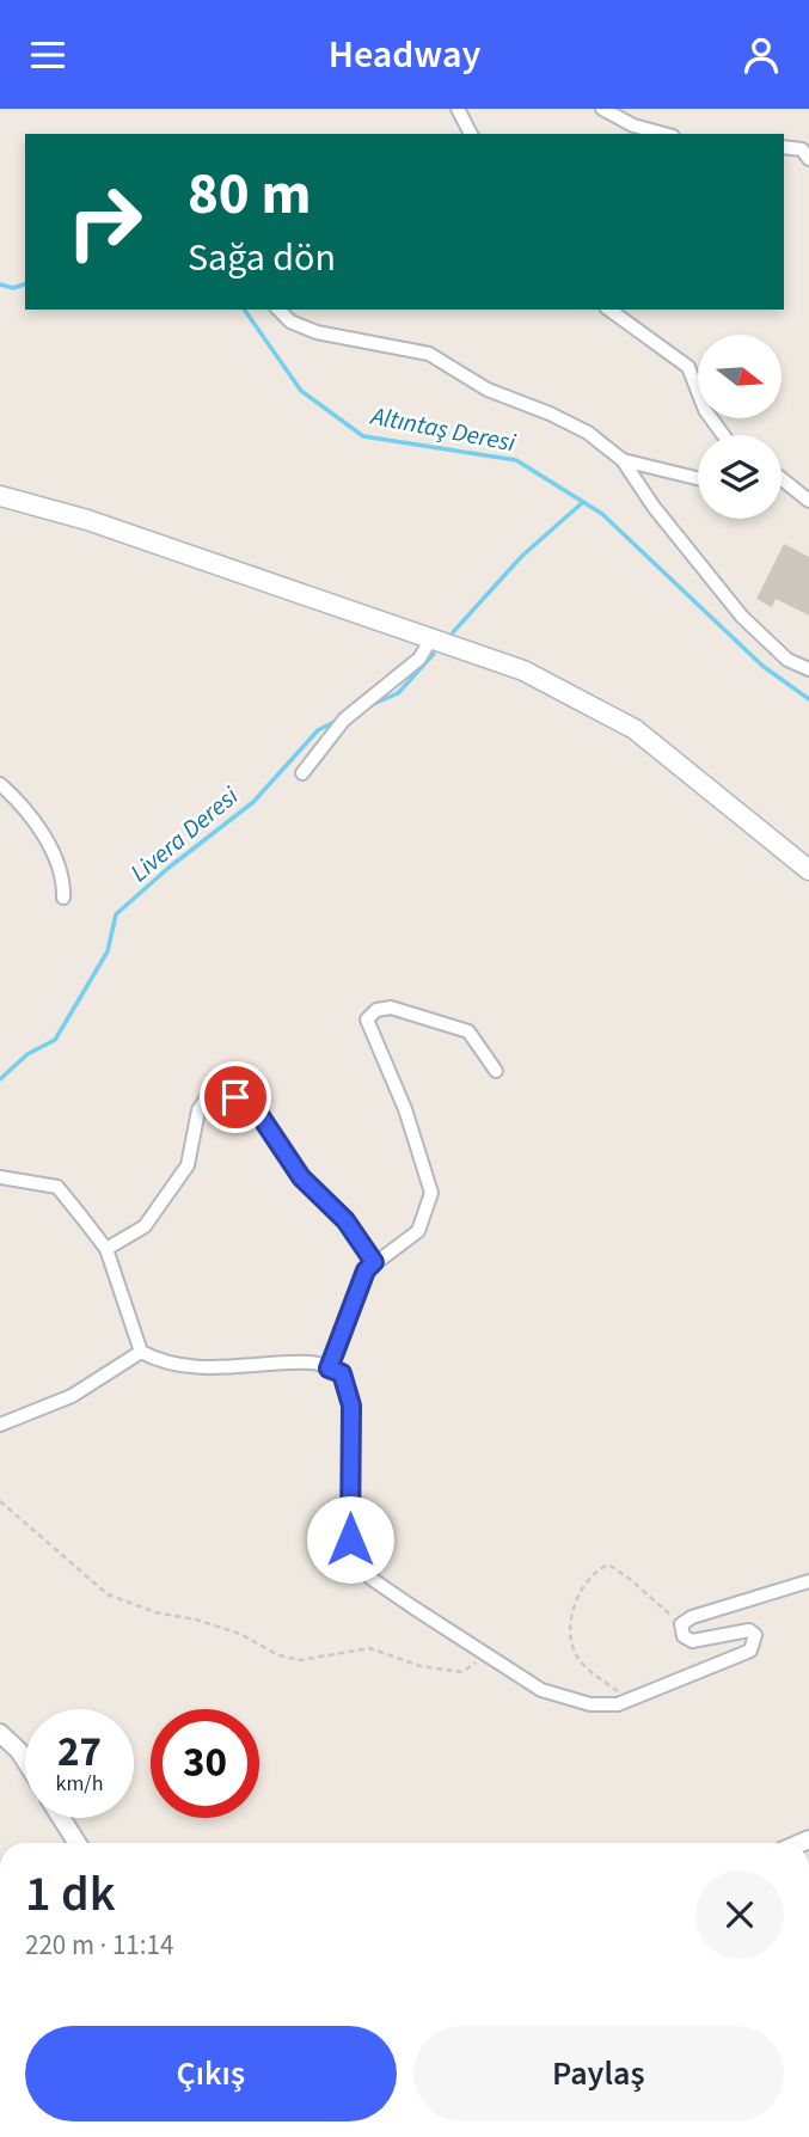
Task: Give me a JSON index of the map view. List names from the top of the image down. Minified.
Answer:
{"water":["Altıntaş Deresi","Livera Deresi"],"north":"right","page":{"header":"Headway","turn":["80 m","Sağa dön"],"speed":"27 km/h","limit":"30","heading":["1 dk","220 m · 11:14"],"buttons":["Çıkış","Paylaş"]}}
